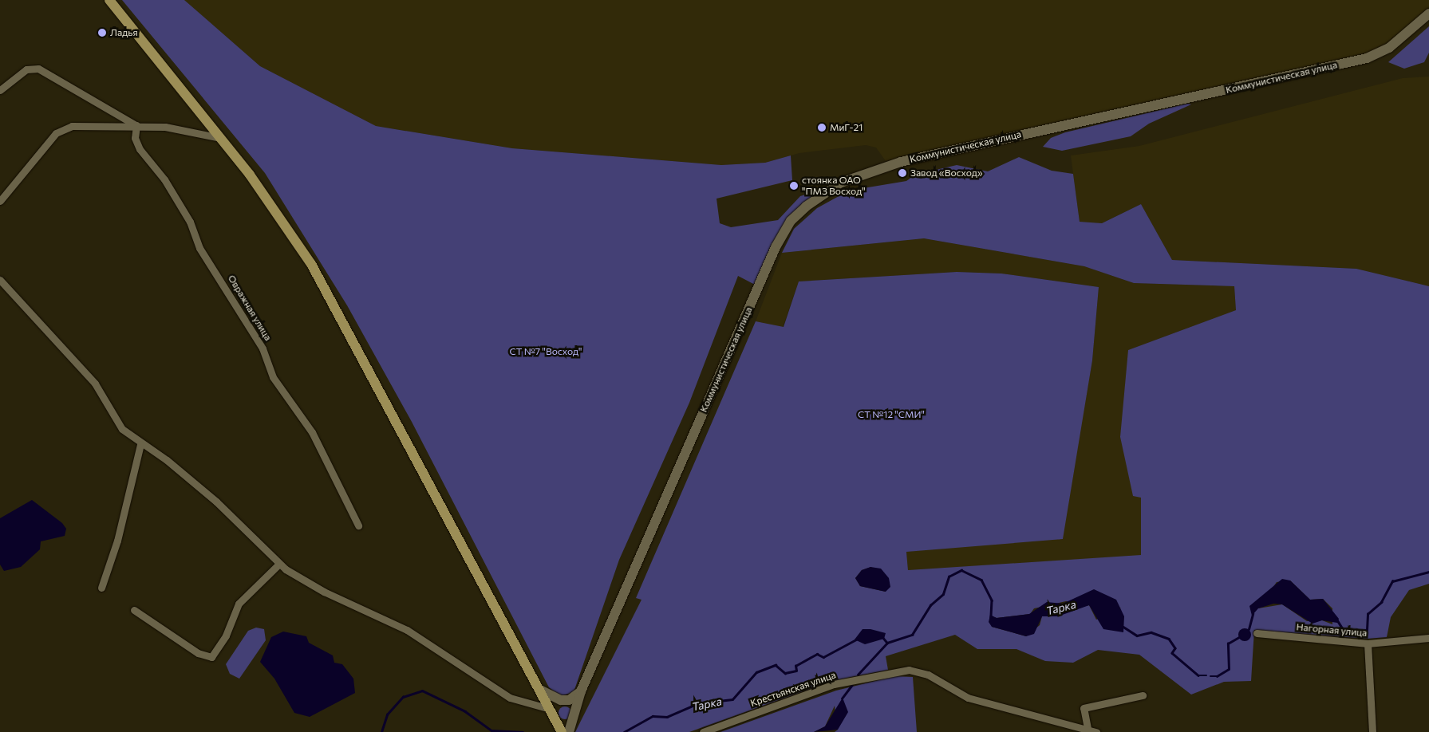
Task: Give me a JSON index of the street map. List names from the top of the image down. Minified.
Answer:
{"streets":{"main road":["Коммунистическая улица"],"street":["Овражная улица","Нагорная улица","Крестьянская улица"]},"water":["Тарка"],"parks":["СТ №7 \"Восход\"","СТ №12 \"СМИ\""],"places":["Ладья","МиГ-21","Завод «Восход»","стоянка ОАО \"ПМЗ Восход\""]}
